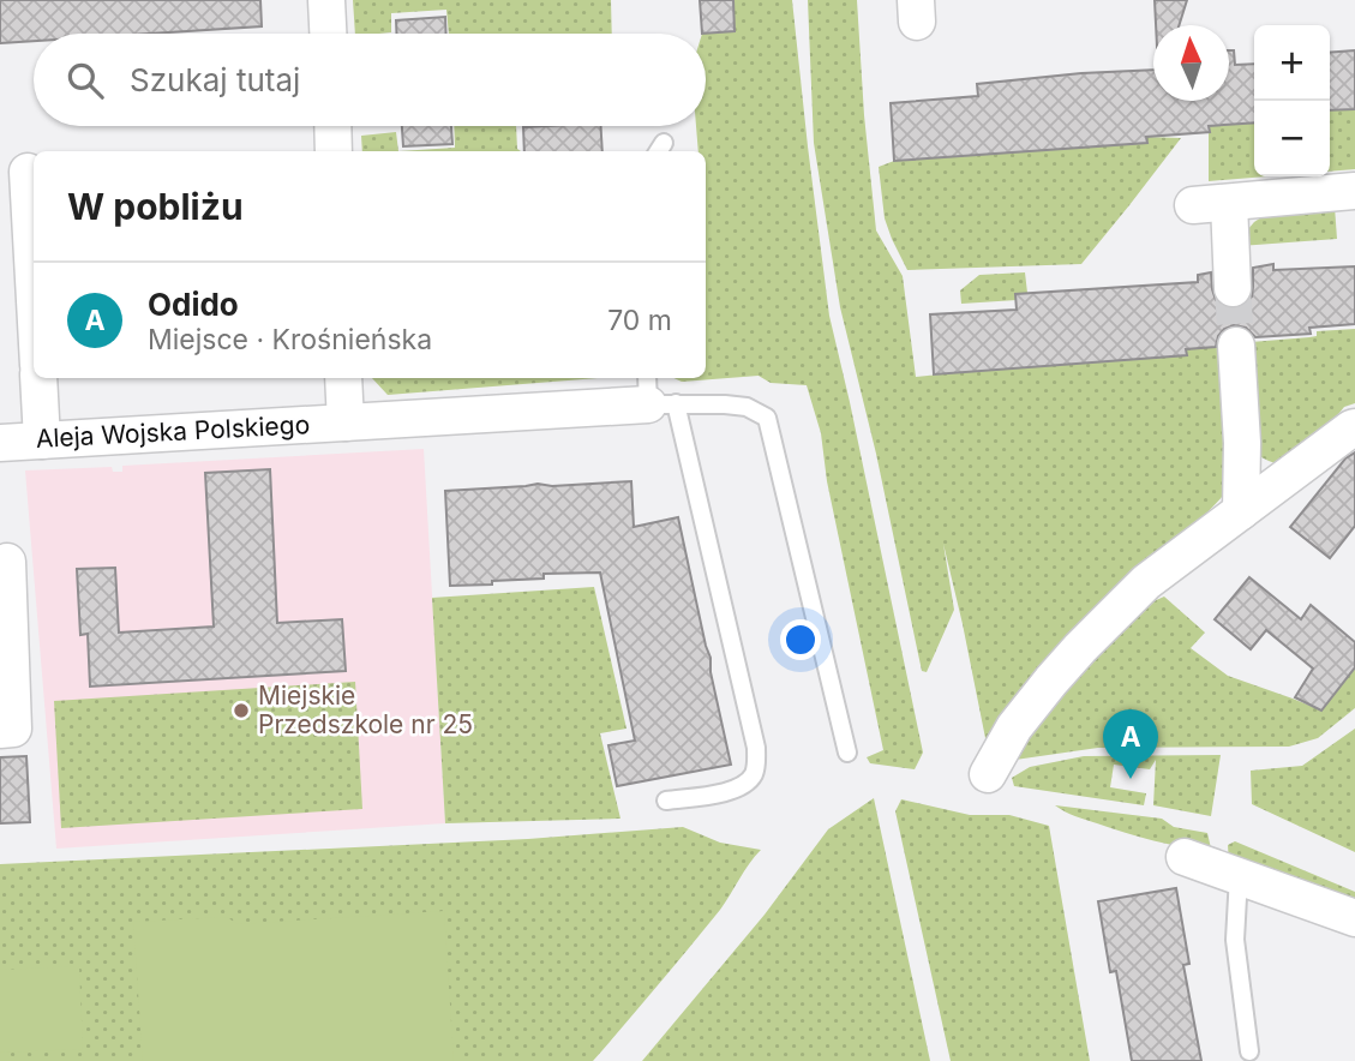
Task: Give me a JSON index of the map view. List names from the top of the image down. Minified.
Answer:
{"streets":{"street":["Aleja Wojska Polskiego"]},"places":["Miejskie Przedszkole nr 25"],"north":"top","page":{"map_buttons":["+","−"],"search":"Szukaj tutaj","heading":"W pobliżu","list":[{"mark":"A","name":"Odido","note":"Miejsce · Krośnieńska","value":"70 m"}],"pins":"A"}}
